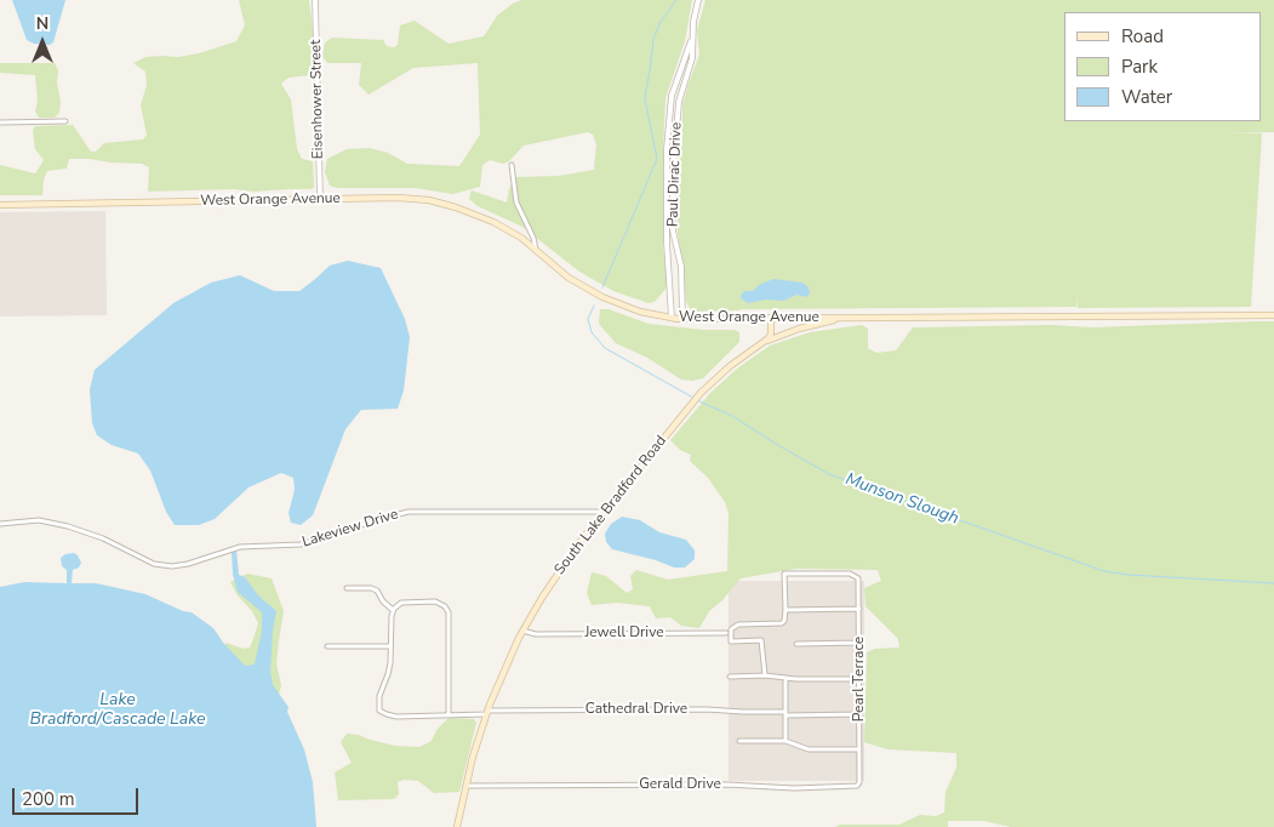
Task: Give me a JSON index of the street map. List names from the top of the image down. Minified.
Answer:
{"streets":{"main road":["West Orange Avenue","South Lake Bradford Road"],"street":["Eisenhower Street","Paul Dirac Drive","Lakeview Drive","Jewell Drive","Pearl Terrace","Cathedral Drive","Gerald Drive"]},"crossings":[["Eisenhower Street","West Orange Avenue"],["Paul Dirac Drive","West Orange Avenue"],["West Orange Avenue","South Lake Bradford Road"],["South Lake Bradford Road","Lakeview Drive"],["South Lake Bradford Road","Jewell Drive"],["South Lake Bradford Road","Cathedral Drive"],["South Lake Bradford Road","Gerald Drive"],["Pearl Terrace","Cathedral Drive"],["Pearl Terrace","Gerald Drive"]],"water":["Munson Slough","Lake Bradford/Cascade Lake"],"legend":["Road","Park","Water"],"scale_bar":"200 m","north":"top"}
